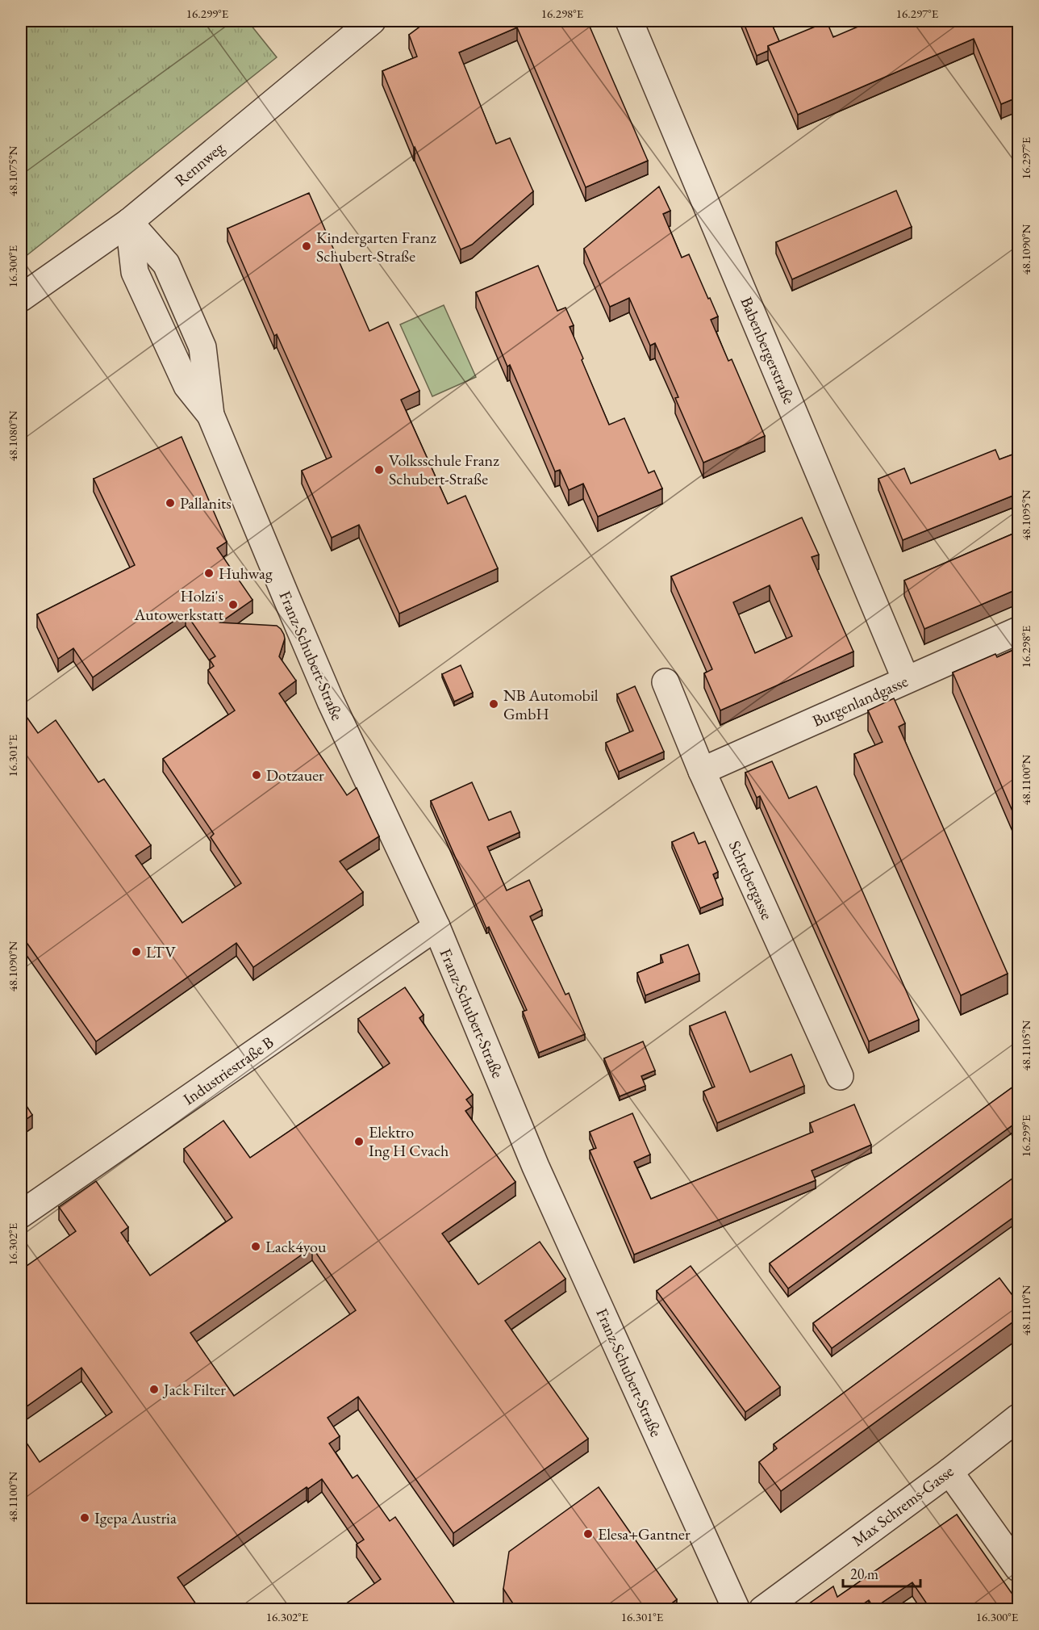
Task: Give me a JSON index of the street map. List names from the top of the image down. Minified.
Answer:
{"streets":{"street":["Rennweg","Babenbergerstraße","Franz-Schubert-Straße","Burgenlandgasse","Schrebergasse","Industriestraße B","Max Schrems-Gasse"]},"crossings":[["Rennweg","Franz-Schubert-Straße"],["Babenbergerstraße","Burgenlandgasse"],["Franz-Schubert-Straße","Industriestraße B"],["Burgenlandgasse","Schrebergasse"]],"places":["Kindergarten Franz Schubert-Straße","Volksschule Franz Schubert-Straße","Pallanits","Huhwag","Holzi's Autowerkstatt","NB Automobil GmbH","Dotzauer","LTV","Elektro Ing H Cvach","Lack4you","Jack Filter","Igepa Austria","Elesa+Gantner"],"scale_bar":"20 m","coordinates":["16.299°E","16.298°E","16.297°E","48.1075°N","48.1090°N","16.300°E","48.1080°N","48.1095°N","16.301°E","48.1100°N","48.1105°N","16.302°E","48.1110°N"]}
